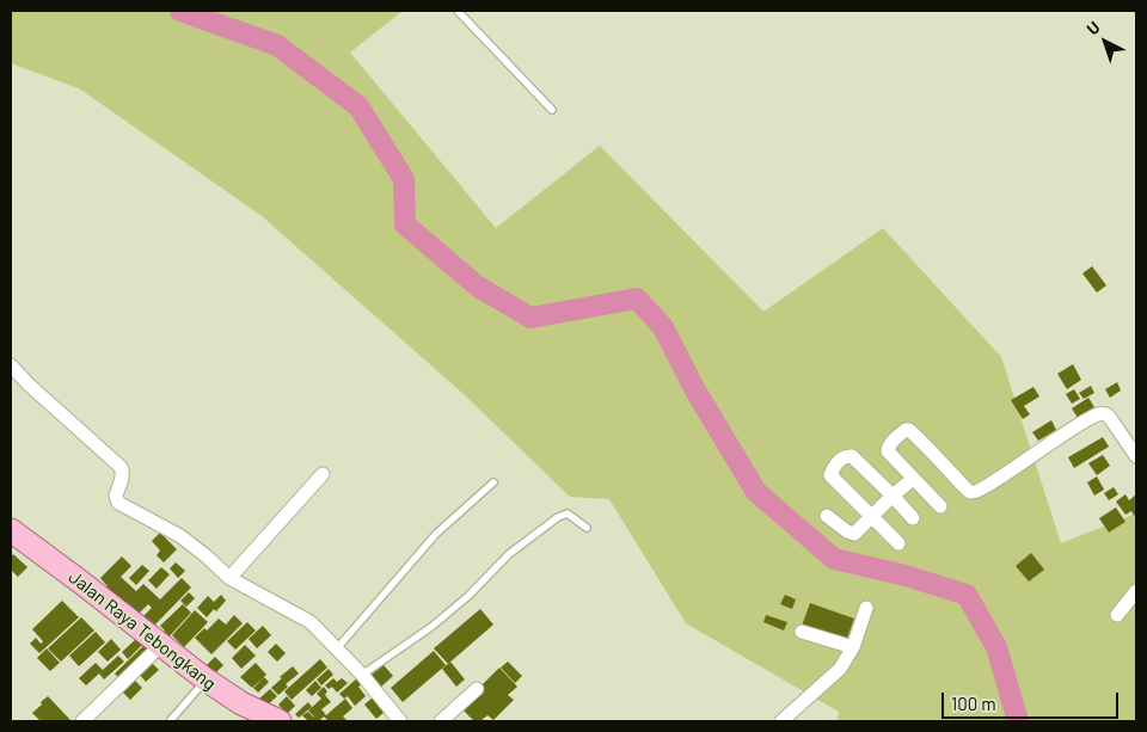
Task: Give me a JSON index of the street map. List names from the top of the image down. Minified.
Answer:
{"streets":{"main road":["Jalan Raya Tebongkang"]},"scale_bar":"100 m","north":"top left"}
